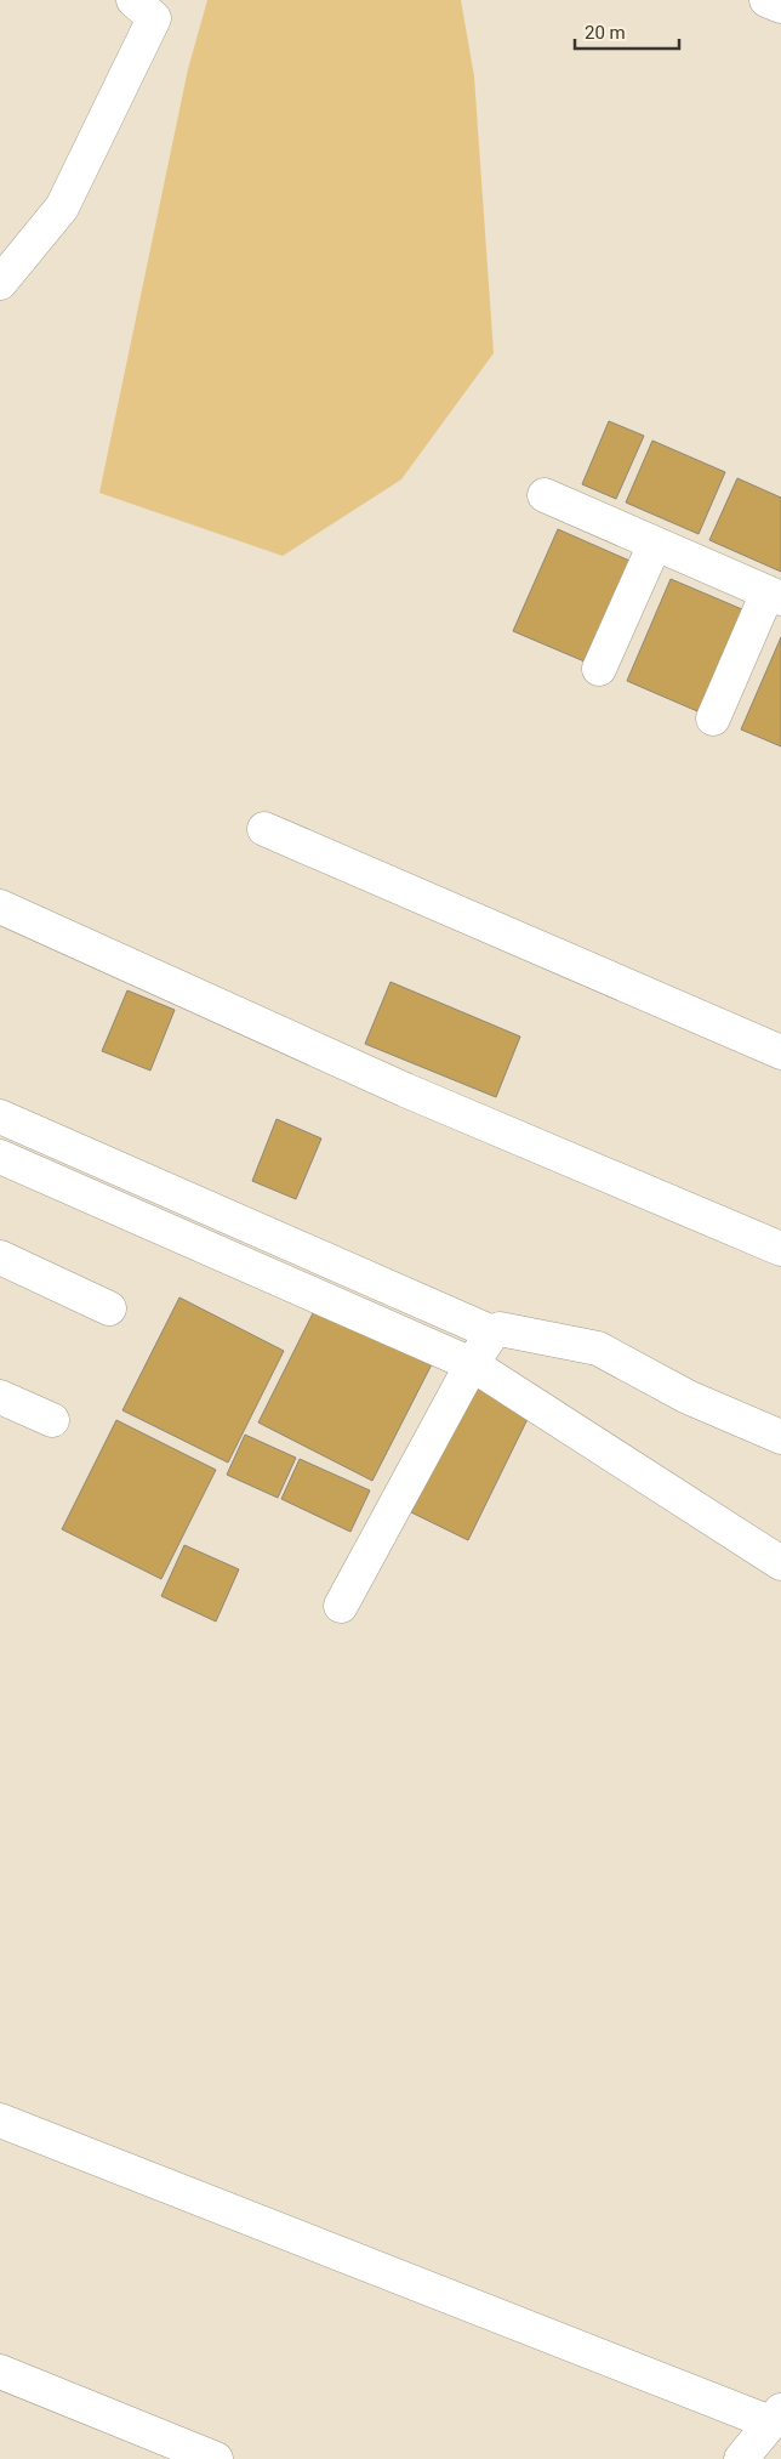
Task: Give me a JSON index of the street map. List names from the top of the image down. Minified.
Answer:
{"scale_bar":"20 m"}
